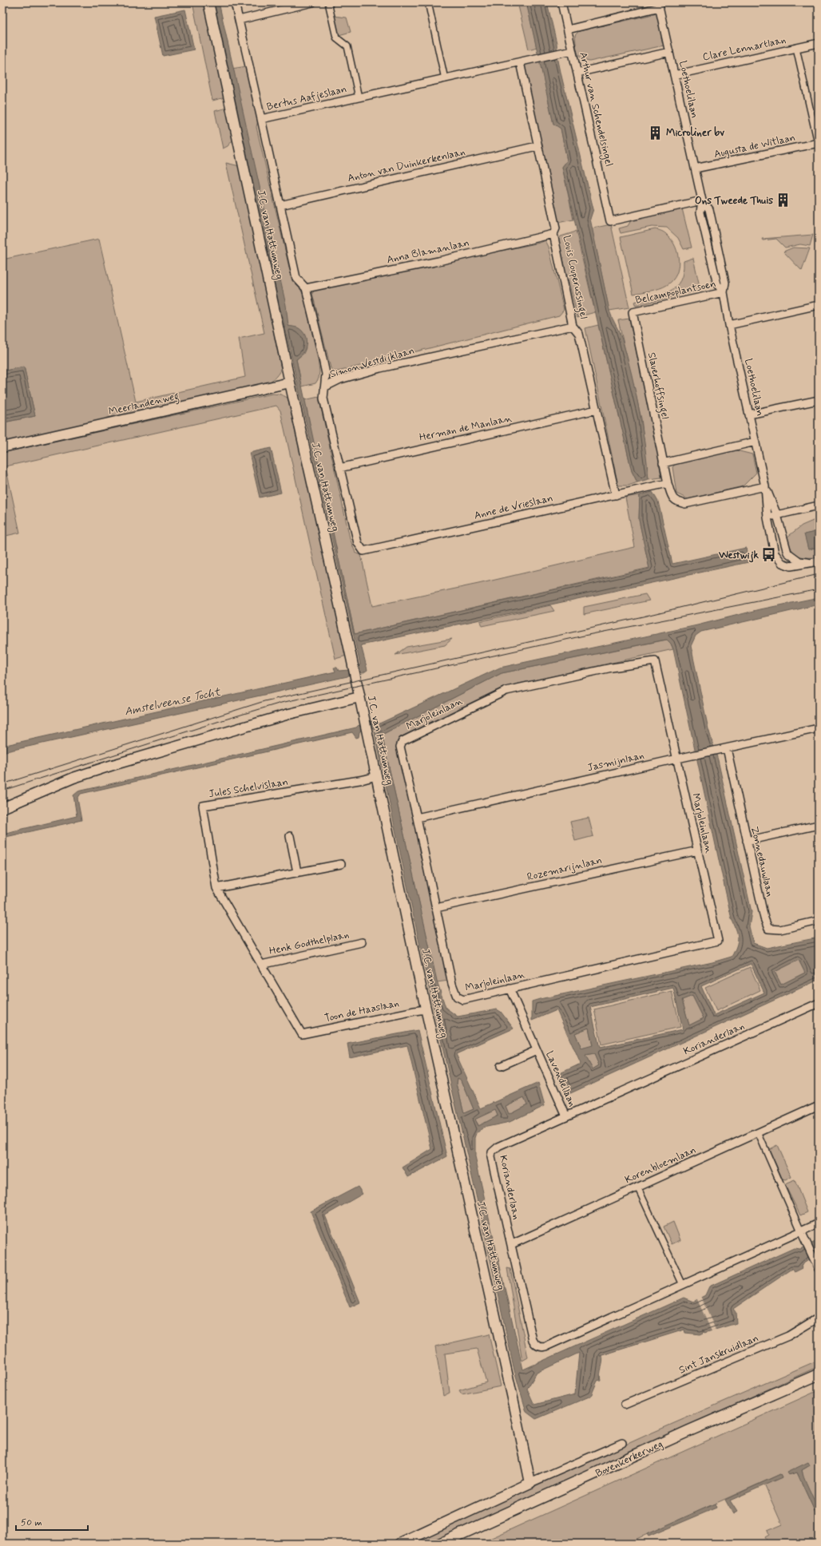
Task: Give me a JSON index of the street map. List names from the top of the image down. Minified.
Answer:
{"streets":{"main road":["Bovenkerkerweg"],"street":["Clare Lennartlaan","Loethoelilaan","Bertus Aafjeslaan","Arthur van Schendelsingel","Augusta de Witlaan","Anton van Duinkerkenlaan","J.C. van Hattumweg","Anna Blamanlaan","Louis Couperussingel","Belcampoplantsoen","Simon Vestdijklaan","Slauerhoffsingel","Meerlandenweg","Herman de Manlaan","Anne de Vrieslaan","Marjoleinlaan","Jasmijnlaan","Jules Schelvislaan","Zonnedauwlaan","Rozemarijnlaan","Henk Godthelplaan","Toon de Haaslaan","Korianderlaan","Lavendellaan","Korenbloemlaan","Sint Janskruidlaan"]},"crossings":[["Clare Lennartlaan","Loethoelilaan"],["Loethoelilaan","Arthur van Schendelsingel"],["Loethoelilaan","Augusta de Witlaan"],["Loethoelilaan","Belcampoplantsoen"],["Loethoelilaan","Slauerhoffsingel"],["Bertus Aafjeslaan","Arthur van Schendelsingel"],["Bertus Aafjeslaan","Anton van Duinkerkenlaan"],["Bertus Aafjeslaan","Anna Blamanlaan"],["Bertus Aafjeslaan","Louis Couperussingel"],["Bertus Aafjeslaan","Simon Vestdijklaan"],["Anton van Duinkerkenlaan","Louis Couperussingel"],["J.C. van Hattumweg","Meerlandenweg"],["J.C. van Hattumweg","Jules Schelvislaan"],["J.C. van Hattumweg","Toon de Haaslaan"],["J.C. van Hattumweg","Bovenkerkerweg"],["Anna Blamanlaan","Louis Couperussingel"],["Louis Couperussingel","Simon Vestdijklaan"],["Louis Couperussingel","Herman de Manlaan"],["Louis Couperussingel","Anne de Vrieslaan"],["Belcampoplantsoen","Slauerhoffsingel"],["Simon Vestdijklaan","Herman de Manlaan"],["Simon Vestdijklaan","Anne de Vrieslaan"],["Slauerhoffsingel","Anne de Vrieslaan"],["Marjoleinlaan","Jasmijnlaan"],["Marjoleinlaan","Rozemarijnlaan"],["Marjoleinlaan","Lavendellaan"],["Jasmijnlaan","Zonnedauwlaan"],["Jules Schelvislaan","Henk Godthelplaan"],["Jules Schelvislaan","Toon de Haaslaan"],["Korianderlaan","Lavendellaan"],["Korianderlaan","Korenbloemlaan"]],"water":["Amstelveense Tocht"],"places":{"building":["Microliner bv","Ons Tweede Thuis"],"bus stop":["Westwijk"]},"scale_bar":"50 m"}
